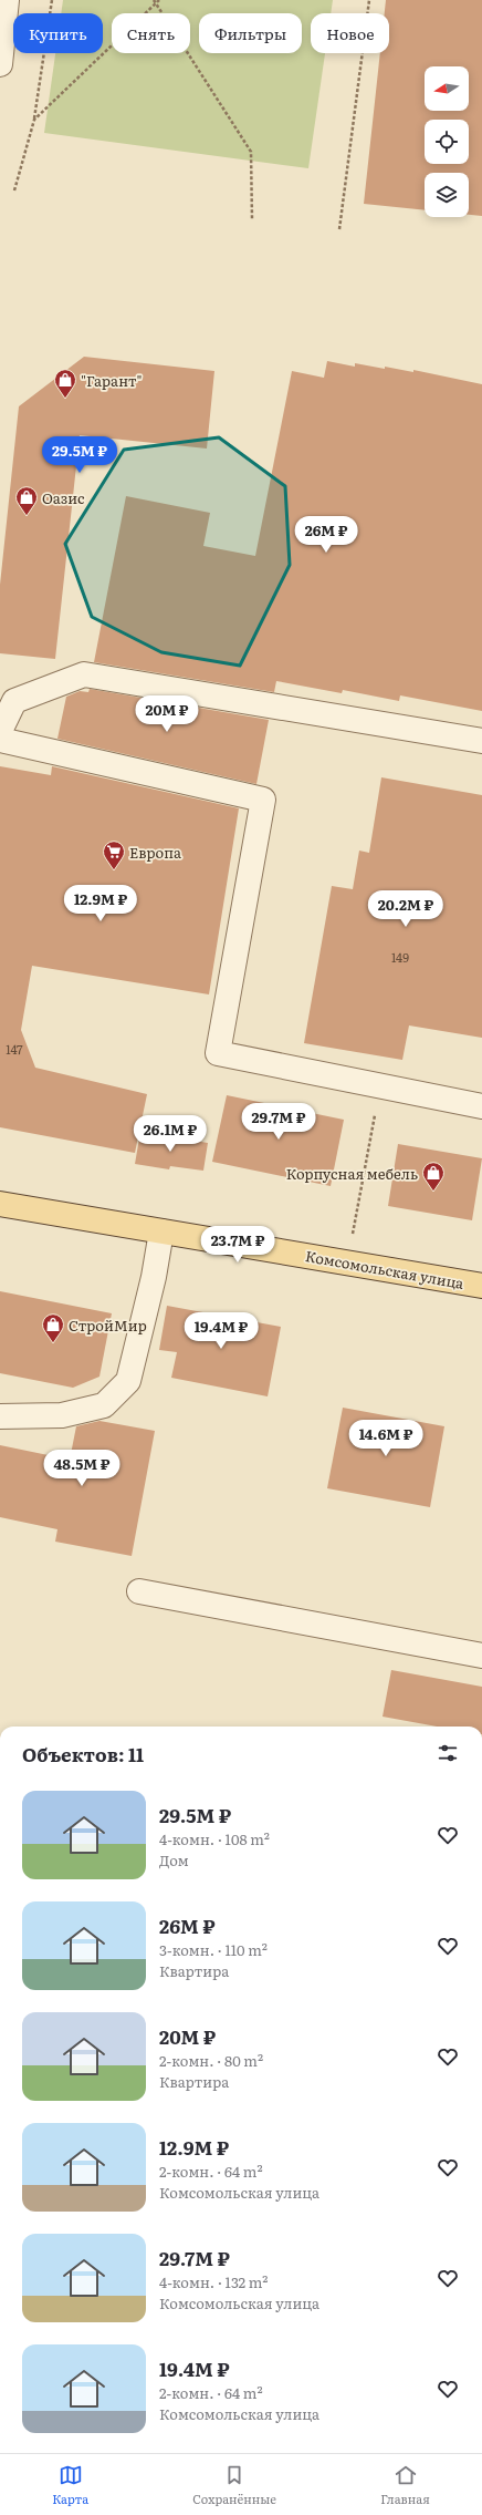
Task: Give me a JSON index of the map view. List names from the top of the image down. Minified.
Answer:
{"streets":{"main road":["Комсомольская улица"]},"places":{"shop":["\"Гарант\"","Оазис","Корпусная мебель","СтройМир"],"supermarket":["Европа"]},"house_numbers":["149","147"],"north":"left","page":{"chip":["Купить","Снять","Фильтры","Новое"],"price":["29.5M ₽","26M ₽","20M ₽","12.9M ₽","20.2M ₽","29.7M ₽","26.1M ₽","23.7M ₽","19.4M ₽","14.6M ₽","48.5M ₽"],"heading":"Объектов: 11","list":[{"name":"29.5M ₽","note":"4-комн. · 108 m² · Дом"},{"name":"26M ₽","note":"3-комн. · 110 m² · Квартира"},{"name":"20M ₽","note":"2-комн. · 80 m² · Квартира"},{"name":"12.9M ₽","note":"2-комн. · 64 m² · Комсомольская улица"},{"name":"29.7M ₽","note":"4-комн. · 132 m² · Комсомольская улица"},{"name":"19.4M ₽","note":"2-комн. · 64 m² · Комсомольская улица"}],"tabs":["Карта","Сохранённые","Главная"]}}
